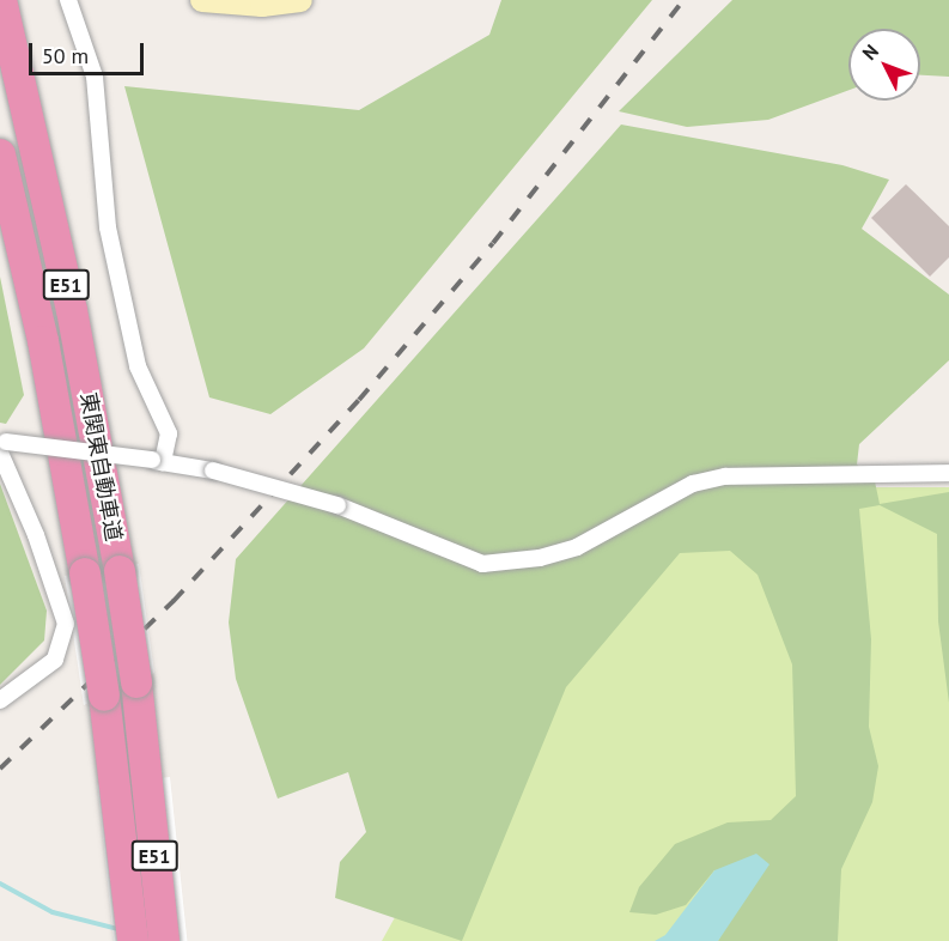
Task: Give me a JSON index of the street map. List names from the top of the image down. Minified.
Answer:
{"streets":{"highway":["E51","東関東自動車道"]},"scale_bar":"50 m","north":"top left"}
